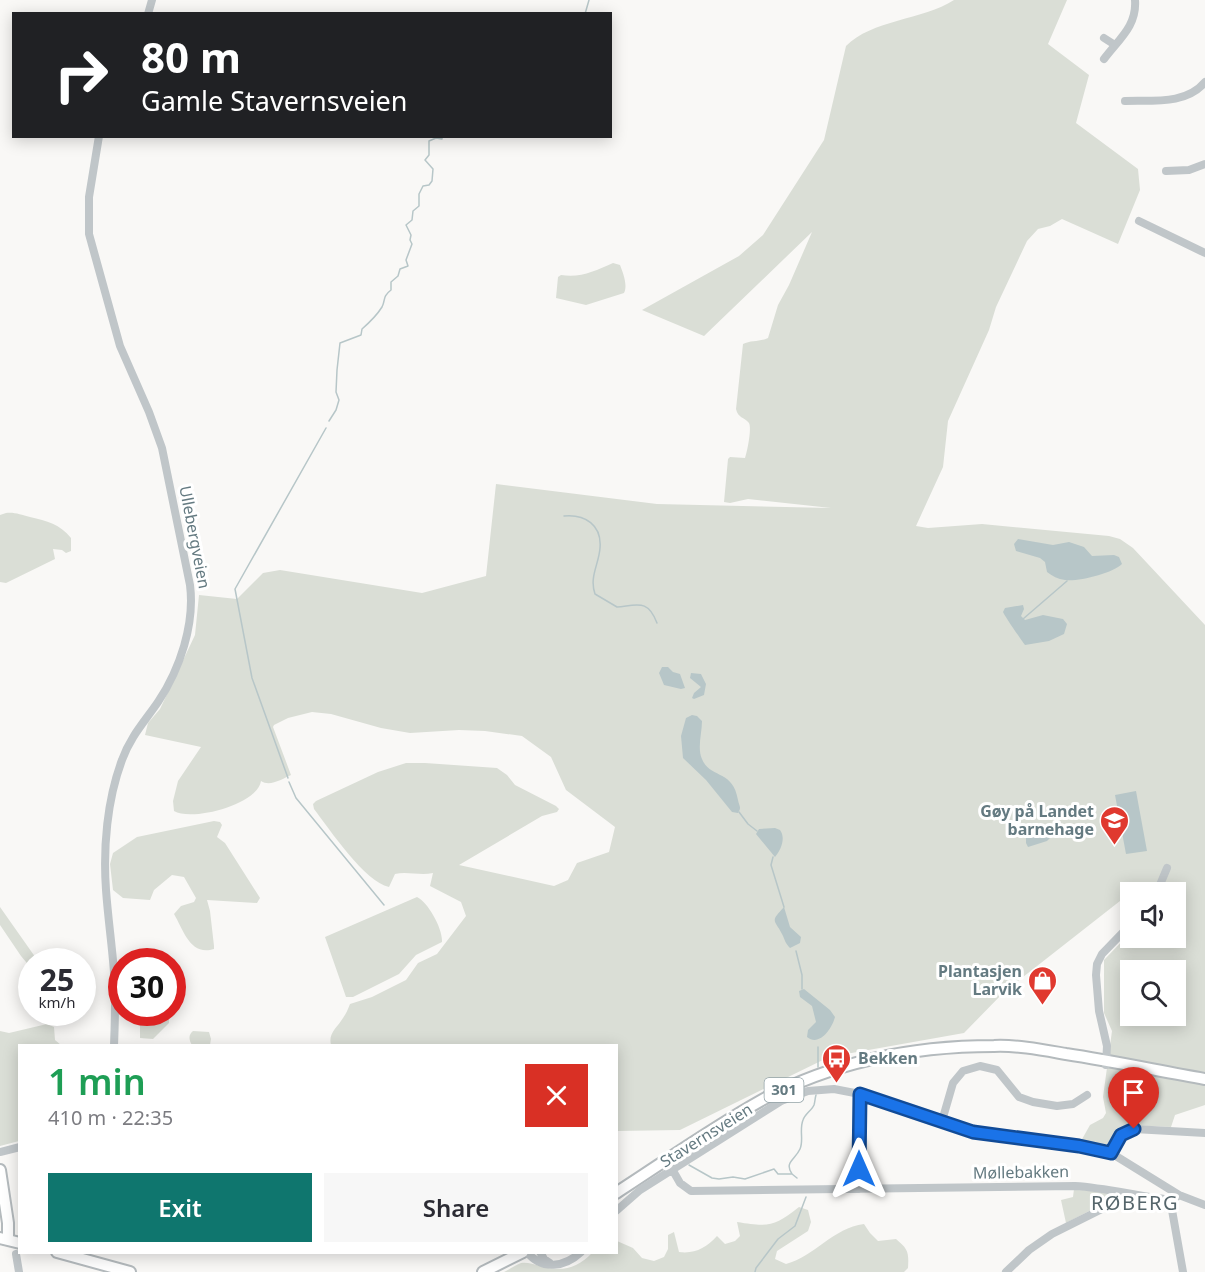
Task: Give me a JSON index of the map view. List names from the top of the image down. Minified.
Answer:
{"streets":{"main road":["301","Stavernsveien"],"street":["Ullebergveien","Møllebakken"]},"districts":["RØBERG"],"places":{"school or university":["Gøy på Landet barnehage"],"shop":["Plantasjen Larvik"],"bus stop":["Bekken"]},"page":{"turn":["80 m","Gamle Stavernsveien"],"speed":"25 km/h","limit":"30","heading":["1 min","410 m · 22:35"],"buttons":["Exit","Share"]}}
